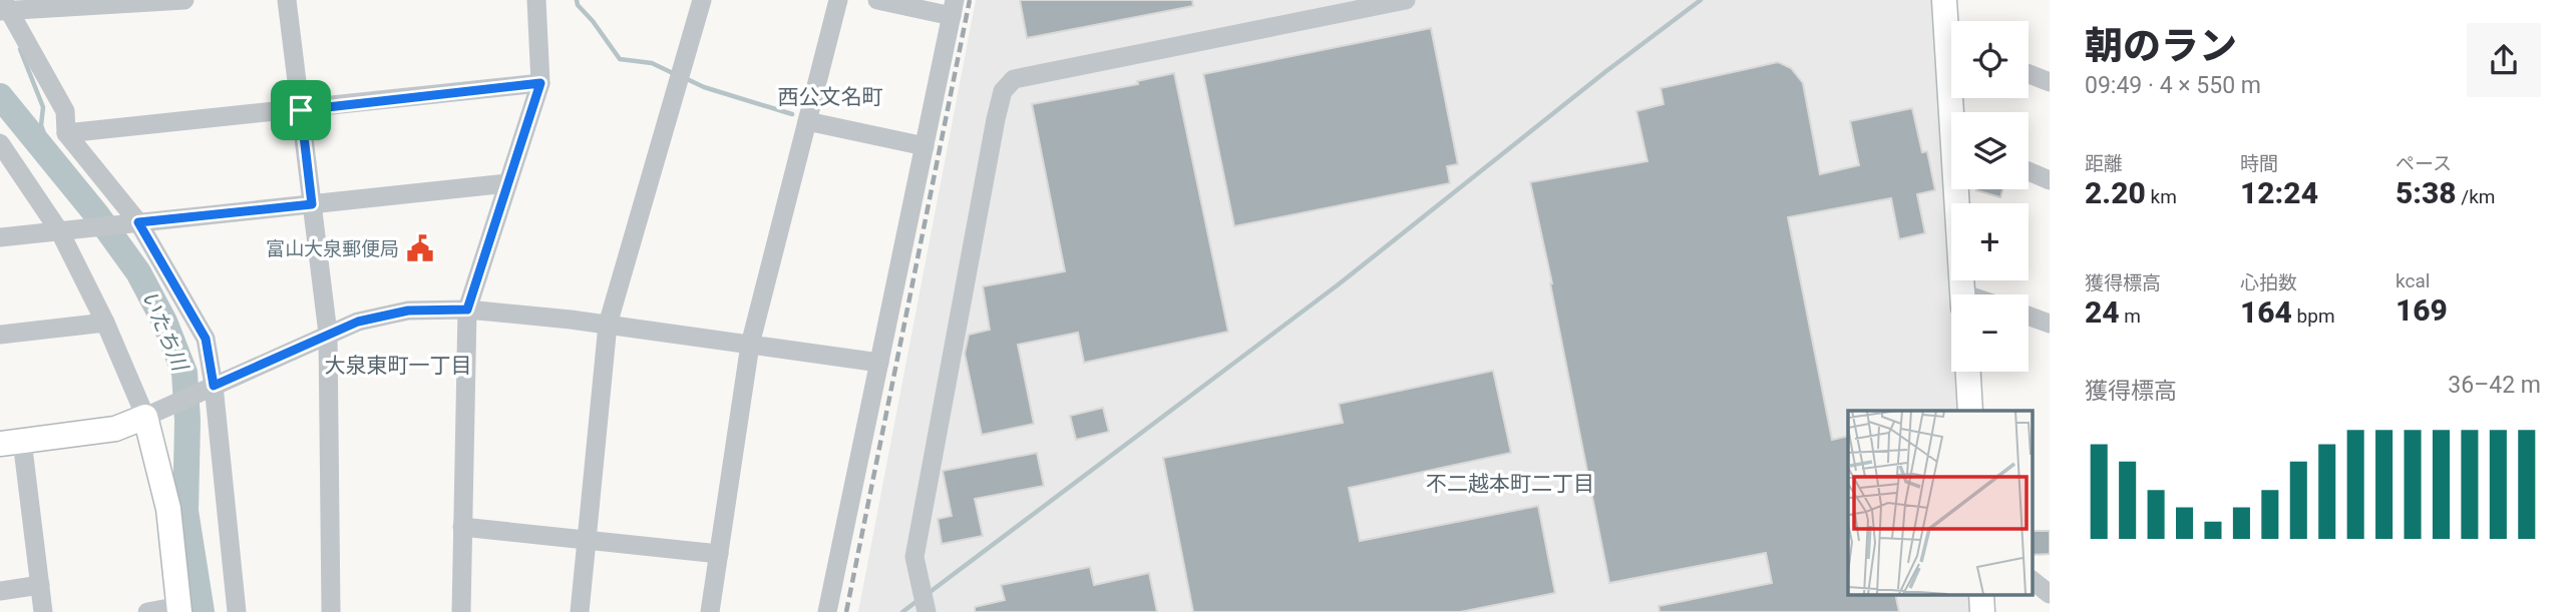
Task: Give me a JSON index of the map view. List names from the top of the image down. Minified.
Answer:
{"districts":["西公文名町","大泉東町一丁目","不二越本町二丁目"],"water":["いたち川"],"places":{"public building":["富山大泉郵便局"]},"page":{"heading":["朝のラン","09:49 · 4 × 550 m"],"map_buttons":["+","−"],"stats":[["距離","2.20 km"],["時間","12:24"],["ペース","5:38 /km"],["獲得標高","24 m"],["心拍数","164 bpm"],["kcal","169"]],"chart":["獲得標高","36–42 m"]}}
